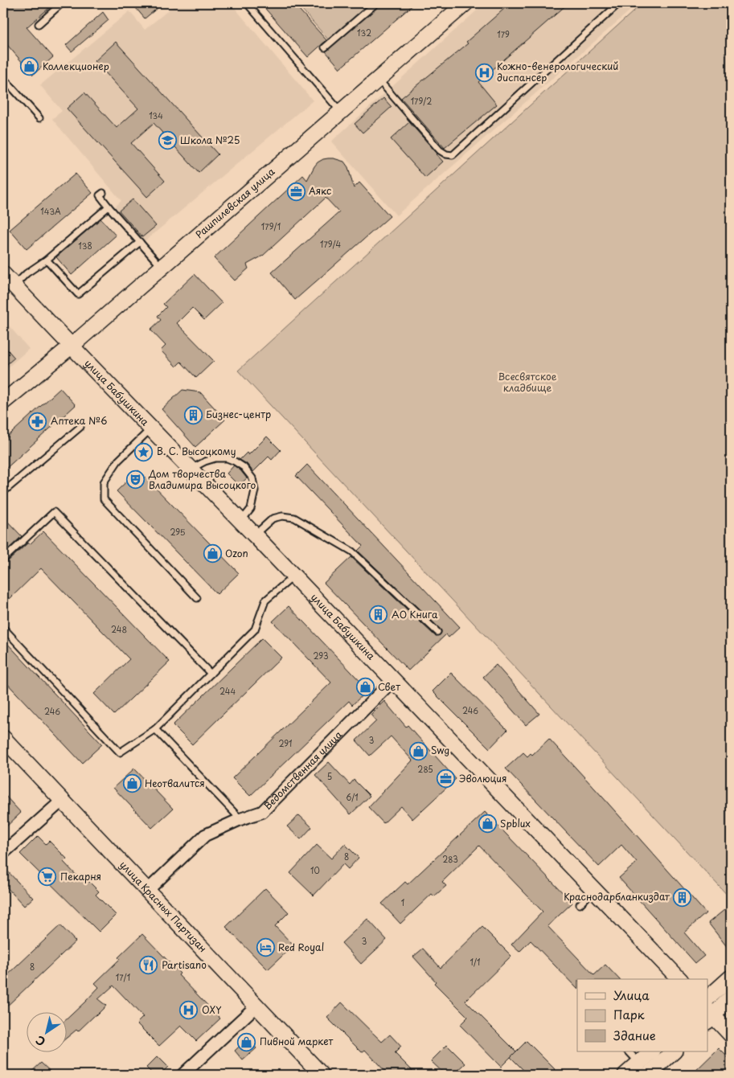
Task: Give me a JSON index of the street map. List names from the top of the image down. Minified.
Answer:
{"streets":{"street":["Рашпилевская улица","улица Бабушкина","Ведомственная улица","улица Красных Партизан"]},"crossings":[["Рашпилевская улица","улица Бабушкина"],["улица Бабушкина","Ведомственная улица"],["Ведомственная улица","улица Красных Партизан"]],"parks":["Всесвятское кладбище"],"places":{"shop":["Коллекционер","Ozon","Свет","Swg","Неотвалится","Spblux","Пивной маркет"],"hospital":["Кожно-венерологический диспансер","OXY"],"school or university":["Школа №25"],"office":["Аякс","Эволюция"],"building":["Бизнес-центр","АО Книга","Краснодарбланкиздат"],"pharmacy":["Аптека №6"],"place":["В. С. Высоцкому"],"theatre":["Дом творчества Владимира Высоцкого"],"supermarket":["Пекарня"],"hotel":["Red Royal"],"restaurant":["Partisano"]},"house_numbers":["132","179","179/2","134","143А","179/1","179/4","138","295","248","293","244","246","246","3","291","285","5","6/1","8","283","10","1","3","1/1","8","17/1"],"legend":["Улица","Парк","Здание"],"north":"bottom left"}
